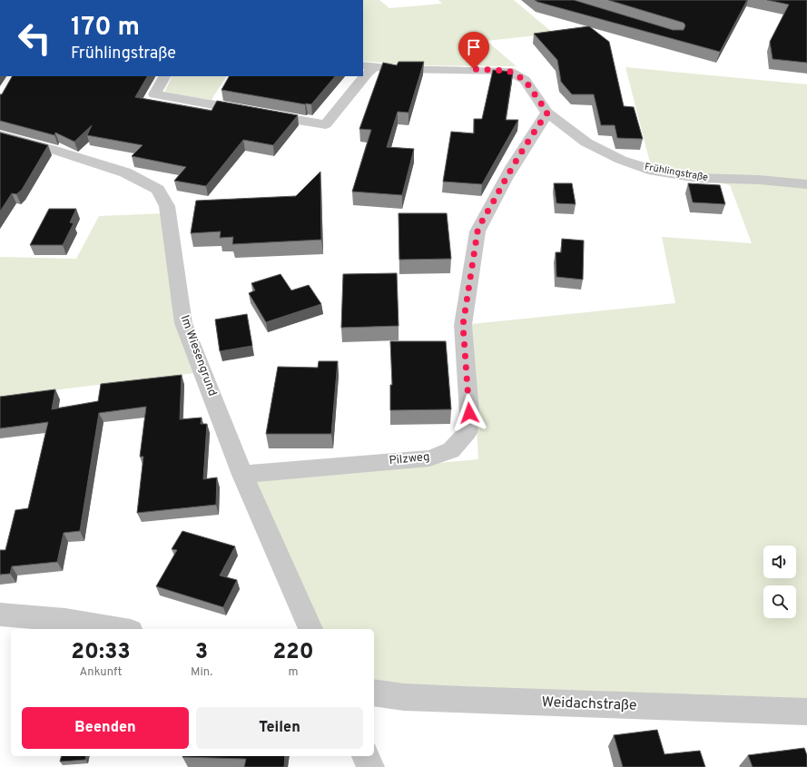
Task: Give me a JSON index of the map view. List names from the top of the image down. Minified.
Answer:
{"streets":{"street":["Frühlingstraße","Im Wiesengrund","Pilzweg","Weidachstraße"]},"crossings":[["Frühlingstraße","Pilzweg"],["Im Wiesengrund","Pilzweg"]],"page":{"turn":["170 m","Frühlingstraße"],"eta":["20:33","Ankunft","3","Min.","220","m"],"buttons":["Beenden","Teilen"]}}
